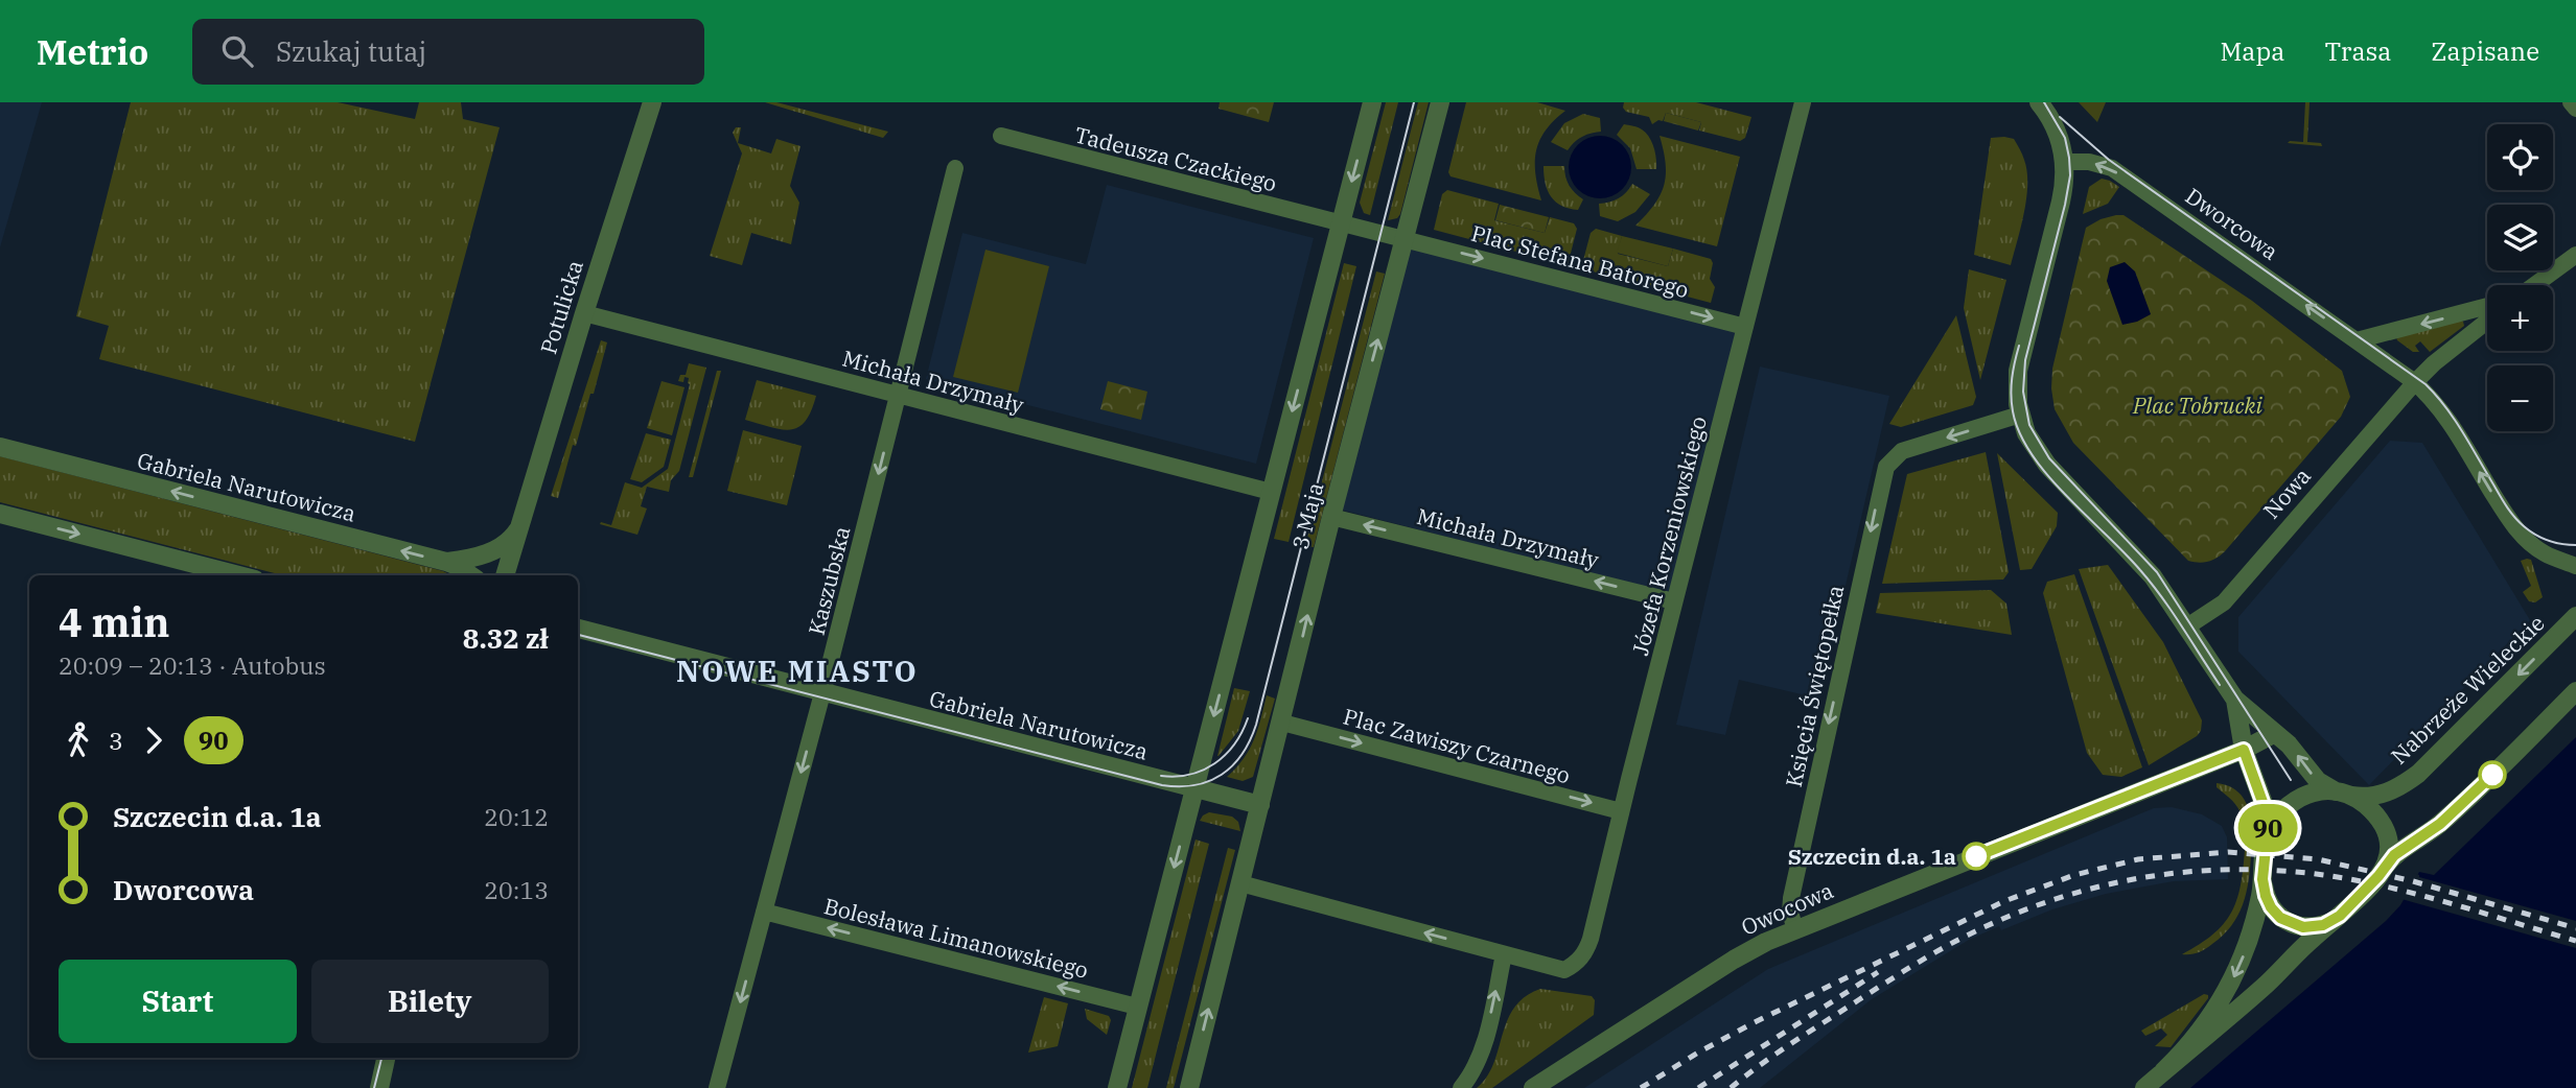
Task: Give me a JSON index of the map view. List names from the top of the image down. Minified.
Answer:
{"streets":{"street":["Tadeusza Czackiego","Dworcowa","Plac Stefana Batorego","Potulicka","Michała Drzymały","Gabriela Narutowicza","Nowa","3 Maja","Józefa Korzeniowskiego","Kaszubska","Księcia Świętopełka","Nabrzeże Wieleckie","Plac Zawiszy Czarnego","Owocowa","Bolesława Limanowskiego"]},"crossings":[["Tadeusza Czackiego","3 Maja"],["Dworcowa","Nowa"],["Plac Stefana Batorego","3 Maja"],["Plac Stefana Batorego","Józefa Korzeniowskiego"],["Potulicka","Michała Drzymały"],["Michała Drzymały","3 Maja"],["Michała Drzymały","Józefa Korzeniowskiego"],["Michała Drzymały","Kaszubska"],["Gabriela Narutowicza","3 Maja"],["Gabriela Narutowicza","Kaszubska"],["3 Maja","Plac Zawiszy Czarnego"],["3 Maja","Bolesława Limanowskiego"],["Józefa Korzeniowskiego","Plac Zawiszy Czarnego"],["Kaszubska","Bolesława Limanowskiego"],["Księcia Świętopełka","Owocowa"]],"one_way":["Dworcowa","Plac Stefana Batorego","Kaszubska","Księcia Świętopełka","Plac Zawiszy Czarnego","Bolesława Limanowskiego"],"districts":["NOWE MIASTO"],"parks":["Plac Tobrucki"],"places":["Szczecin d.a. 1a"],"lines":["bus line 90"],"page":{"header":"Metrio","search":"Szukaj tutaj","nav":["Mapa","Trasa","Zapisane"],"on_map":"90","map_buttons":["+","−"],"heading":["4 min","20:09 – 20:13 · Autobus","8.32 zł"],"legs":["3","90"],"list":[{"name":"Szczecin d.a. 1a","value":"20:12"},{"name":"Dworcowa","value":"20:13"}],"buttons":["Start","Bilety"]}}
